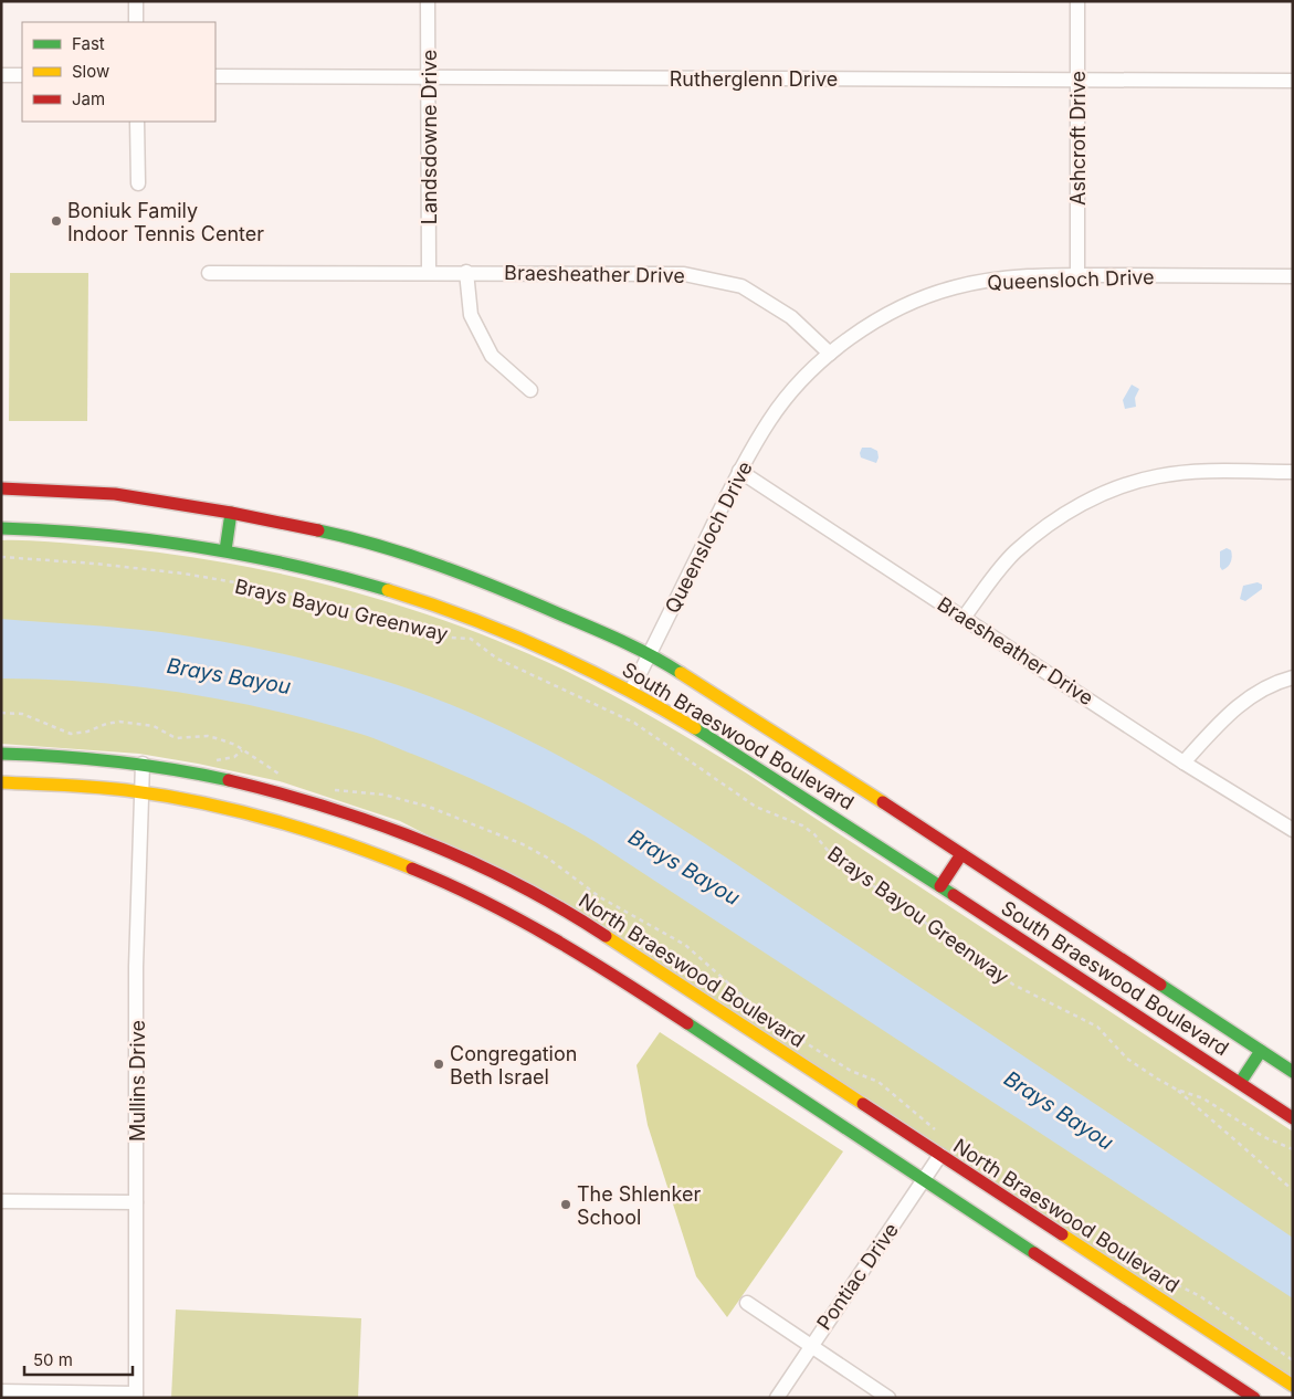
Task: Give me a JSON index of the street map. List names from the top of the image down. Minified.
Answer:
{"streets":{"main road":["South Braeswood Boulevard","North Braeswood Boulevard"],"street":["Rutherglenn Drive","Landsdowne Drive","Ashcroft Drive","Braesheather Drive","Queensloch Drive","Mullins Drive","Pontiac Drive"],"path":["Brays Bayou Greenway"]},"crossings":[["Rutherglenn Drive","Landsdowne Drive"],["Rutherglenn Drive","Ashcroft Drive"],["Landsdowne Drive","Braesheather Drive"],["Ashcroft Drive","Queensloch Drive"],["Braesheather Drive","Queensloch Drive"],["Queensloch Drive","South Braeswood Boulevard"],["North Braeswood Boulevard","Mullins Drive"],["North Braeswood Boulevard","Pontiac Drive"]],"water":["Brays Bayou"],"places":["Boniuk Family Indoor Tennis Center","Congregation Beth Israel","The Shlenker School"],"legend":["Fast","Slow","Jam"],"scale_bar":"50 m"}
